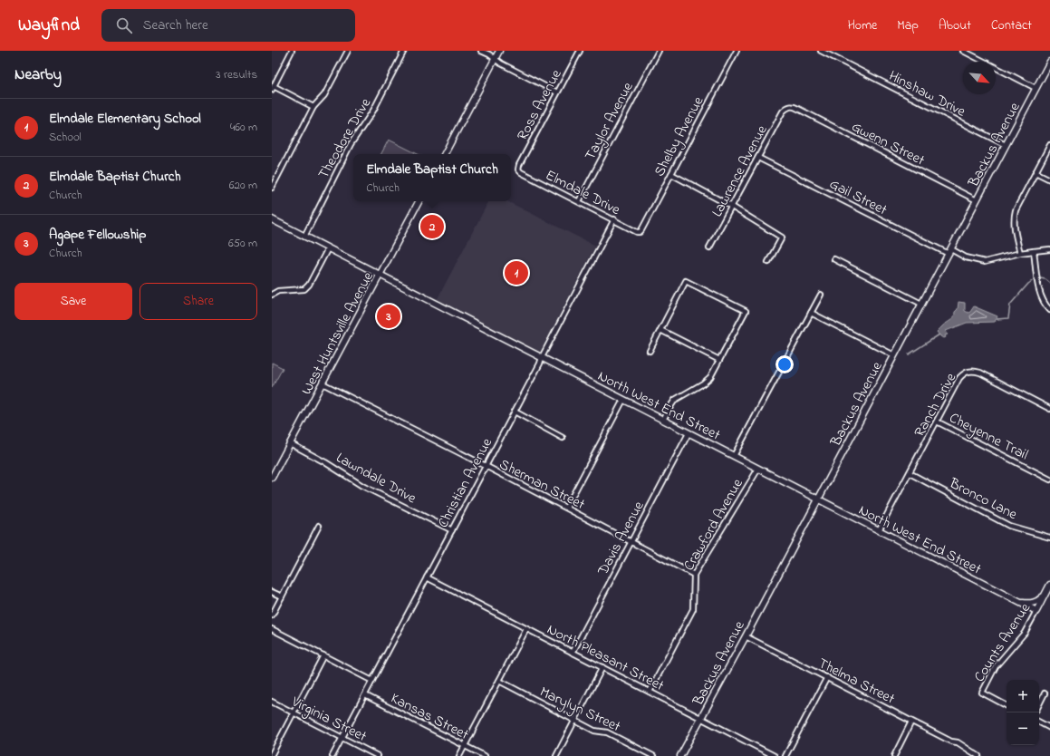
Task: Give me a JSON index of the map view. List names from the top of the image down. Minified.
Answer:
{"streets":{"street":["Hinshaw Drive","Ross Avenue","Taylor Avenue","Shelby Avenue","Theodore Drive","Gwenn Street","Backus Avenue","Lawrence Avenue","Elmdale Drive","Gail Street","West Huntsville Avenue","North West End Street","Ranch Drive","Cheyenne Trail","Lawndale Drive","Christian Avenue","Sherman Street","Bronco Lane","Crawford Avenue","Davis Avenue","Counts Avenue","North Pleasant Street","Thelma Street","Marylyn Street","Kansas Street","Virginia Street"]},"crossings":[["Hinshaw Drive","Backus Avenue"],["Ross Avenue","Elmdale Drive"],["Taylor Avenue","Elmdale Drive"],["Shelby Avenue","Elmdale Drive"],["Theodore Drive","North West End Street"],["Gwenn Street","Backus Avenue"],["Gwenn Street","Lawrence Avenue"],["Backus Avenue","Gail Street"],["Backus Avenue","North West End Street"],["Backus Avenue","North Pleasant Street"],["Backus Avenue","Thelma Street"],["Lawrence Avenue","Gail Street"],["Elmdale Drive","Christian Avenue"],["West Huntsville Avenue","North West End Street"],["West Huntsville Avenue","Lawndale Drive"],["West Huntsville Avenue","Sherman Street"],["North West End Street","Ranch Drive"],["North West End Street","Christian Avenue"],["North West End Street","Crawford Avenue"],["North West End Street","Davis Avenue"],["North West End Street","Counts Avenue"],["Ranch Drive","Cheyenne Trail"],["Ranch Drive","Bronco Lane"],["Lawndale Drive","Christian Avenue"],["Christian Avenue","Sherman Street"],["Christian Avenue","North Pleasant Street"],["Christian Avenue","Kansas Street"],["Christian Avenue","Virginia Street"],["Sherman Street","Crawford Avenue"],["Sherman Street","Davis Avenue"],["Crawford Avenue","North Pleasant Street"],["Davis Avenue","North Pleasant Street"]],"north":"bottom right","page":{"header":"Wayfind","search":"Search here","nav":["Home","Map","About","Contact"],"heading":["Nearby","3 results"],"list":[{"mark":"1","name":"Elmdale Elementary School","note":"School","value":"460 m"},{"mark":"2","name":"Elmdale Baptist Church","note":"Church","value":"620 m"},{"mark":"3","name":"Agape Fellowship","note":"Church","value":"650 m"}],"popup":["Elmdale Baptist Church","Church"],"pins":["2","1","3"],"buttons":["Save","Share"],"map_buttons":["+","−"]}}
